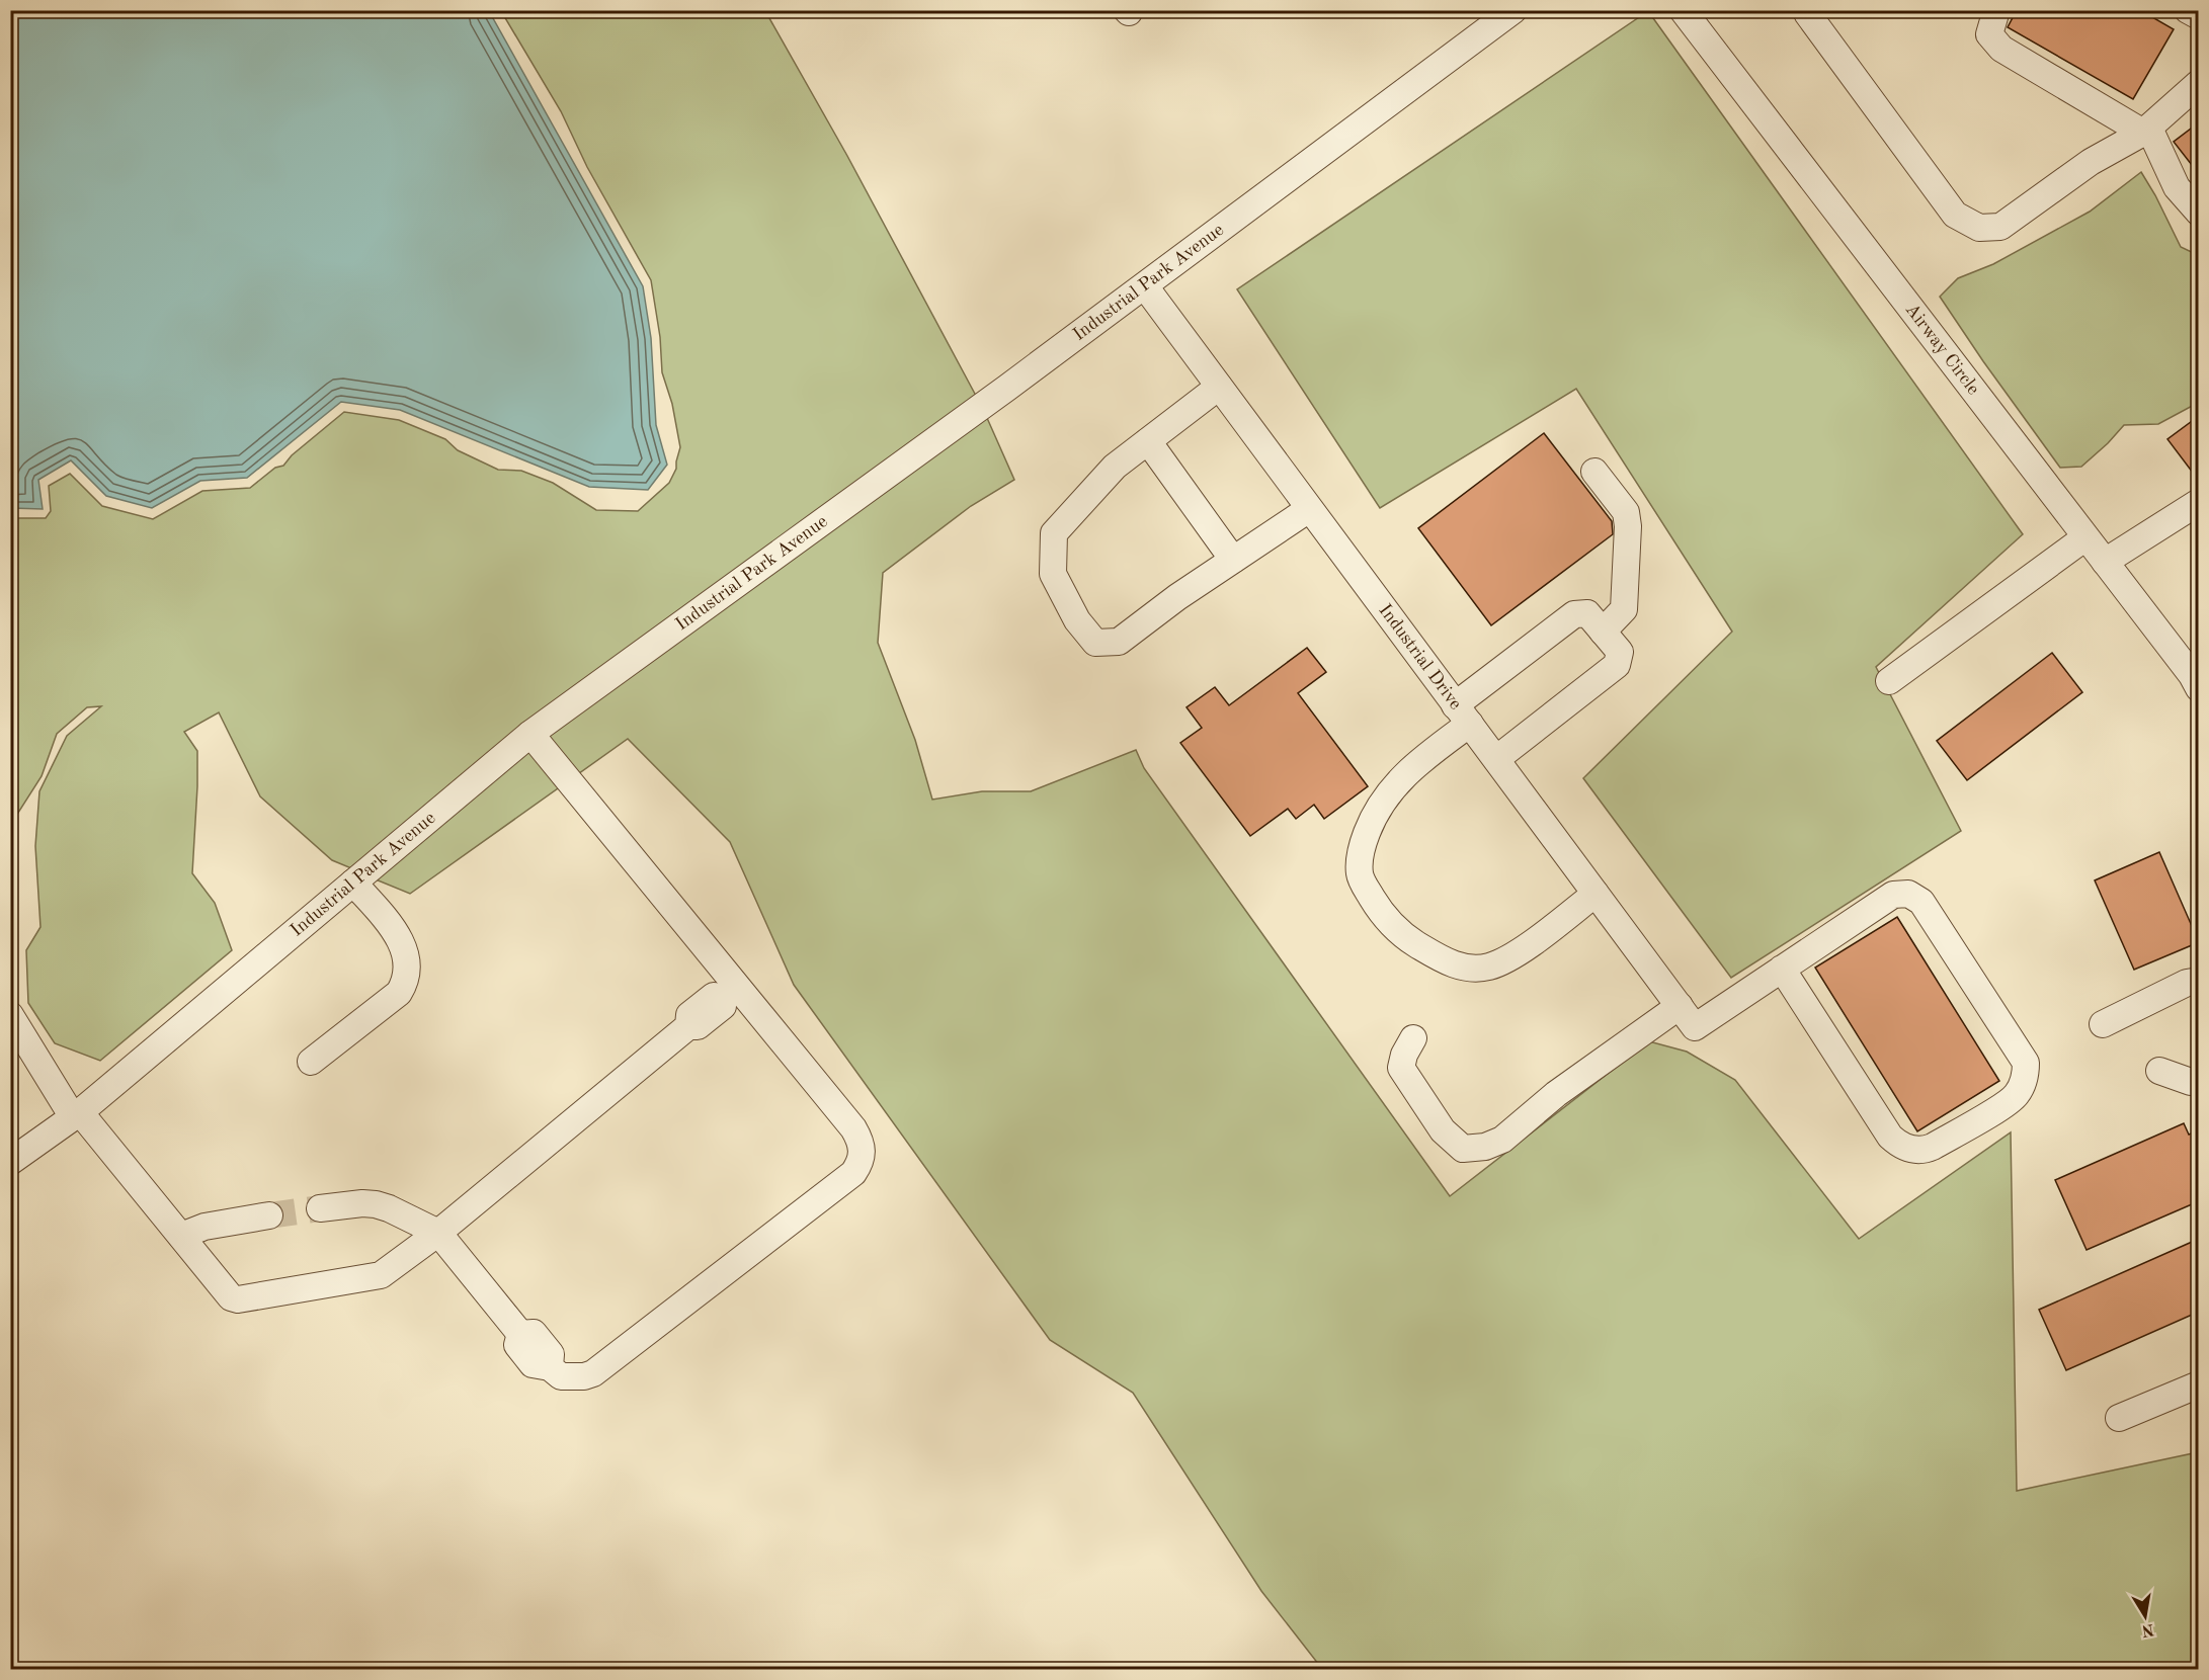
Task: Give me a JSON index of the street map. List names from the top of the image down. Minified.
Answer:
{"streets":{"street":["Industrial Park Avenue","Airway Circle","Industrial Drive"]},"crossings":[["Industrial Park Avenue","Industrial Drive"]],"north":"bottom"}
